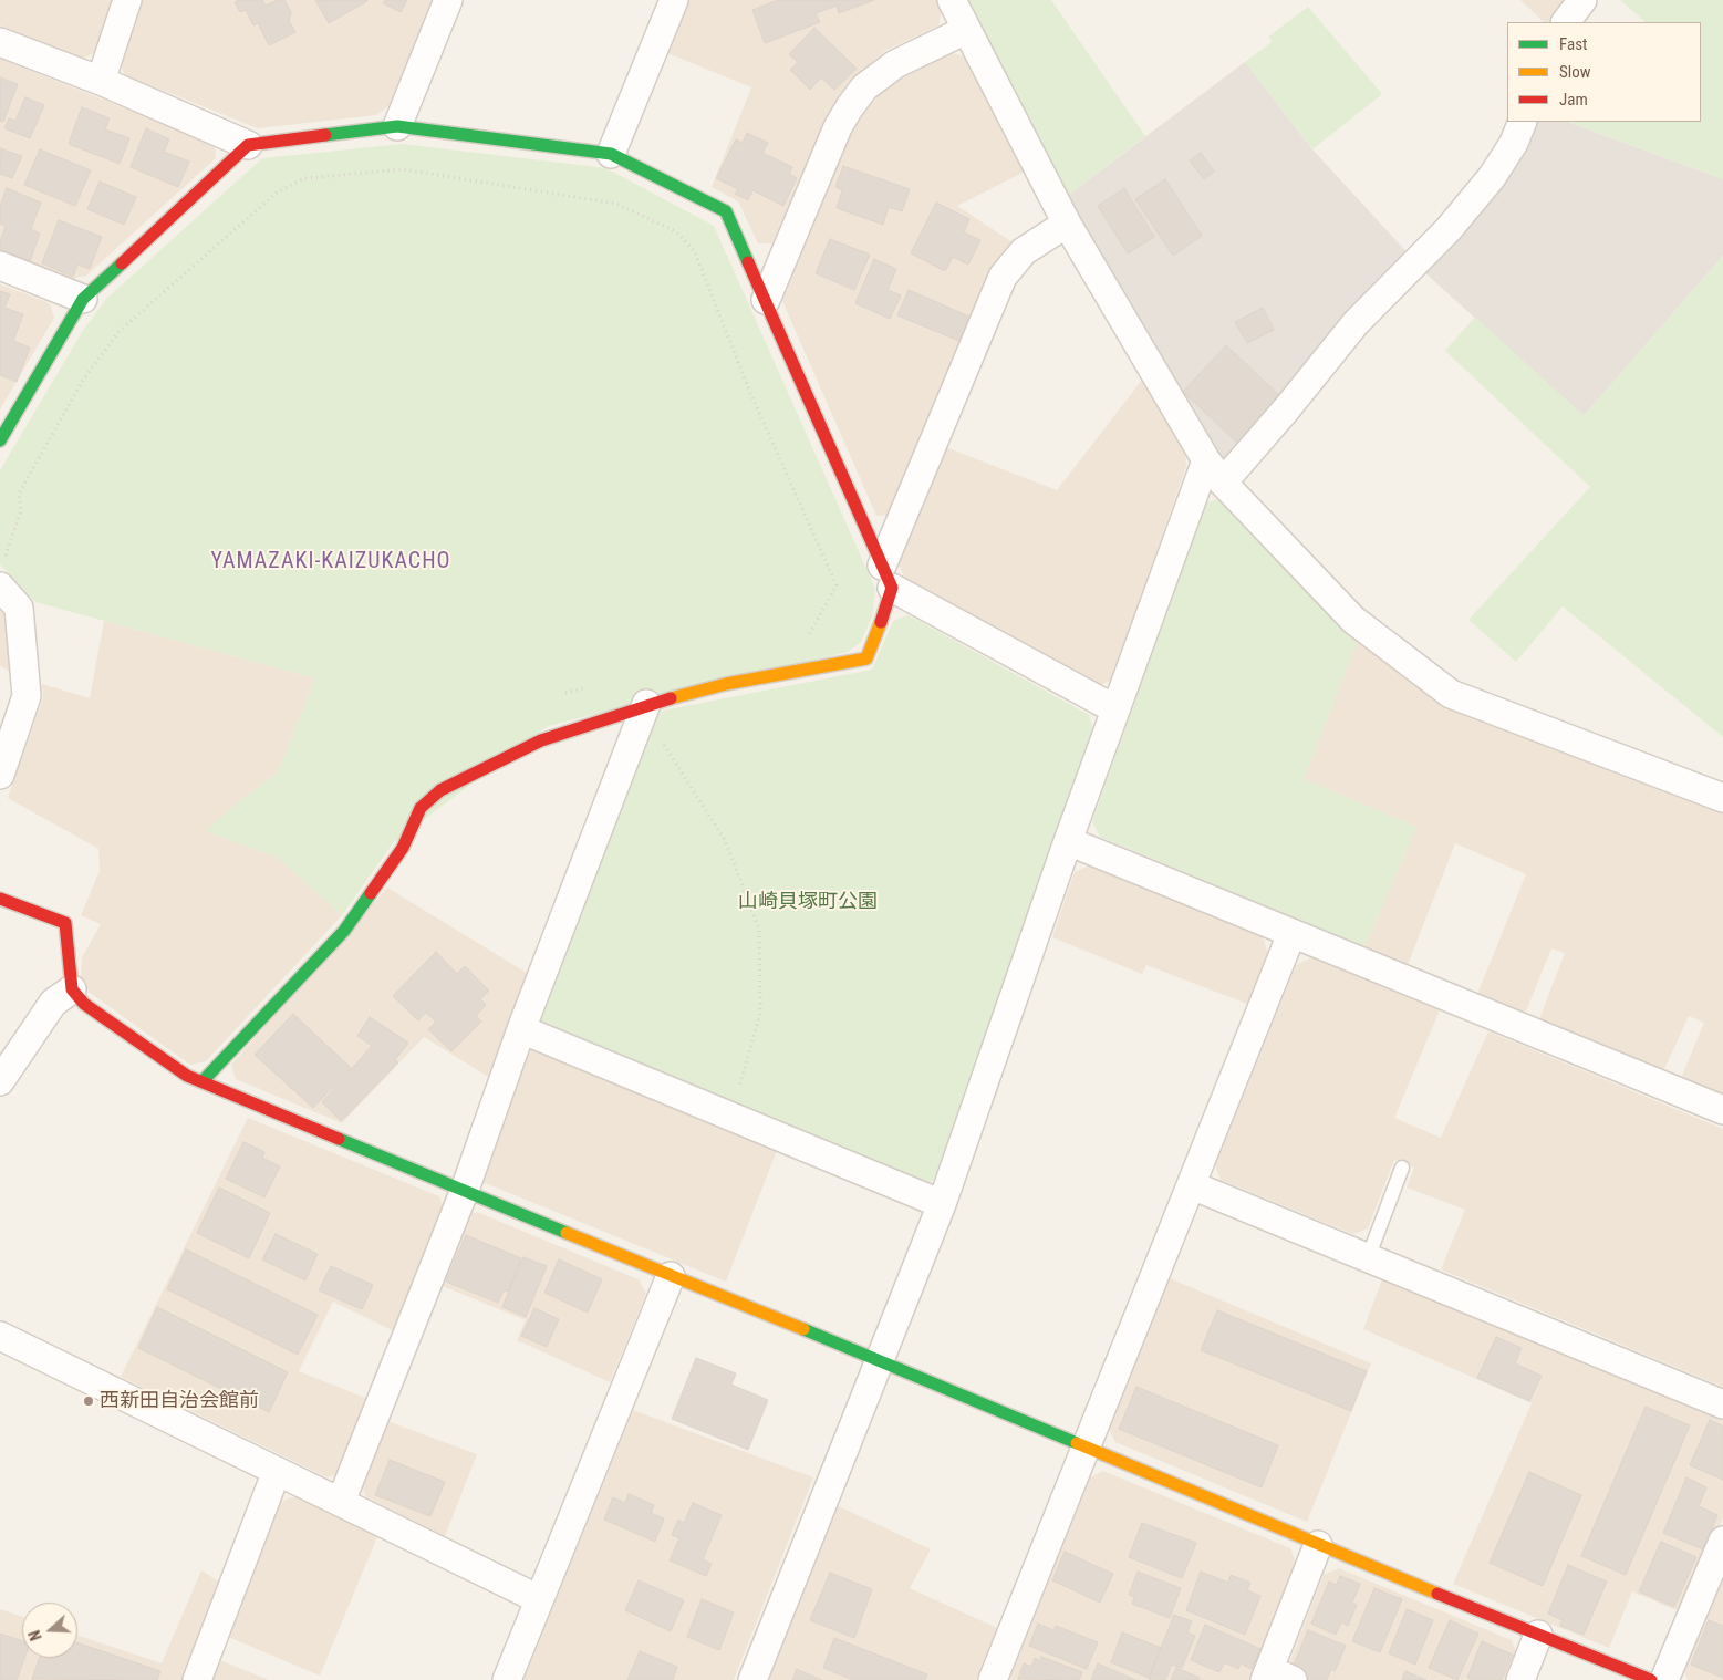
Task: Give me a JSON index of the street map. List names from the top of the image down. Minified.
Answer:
{"districts":["YAMAZAKI-KAIZUKACHO"],"parks":["山崎貝塚町公園"],"places":["西新田自治会館前"],"legend":["Fast","Slow","Jam"],"north":"left"}
